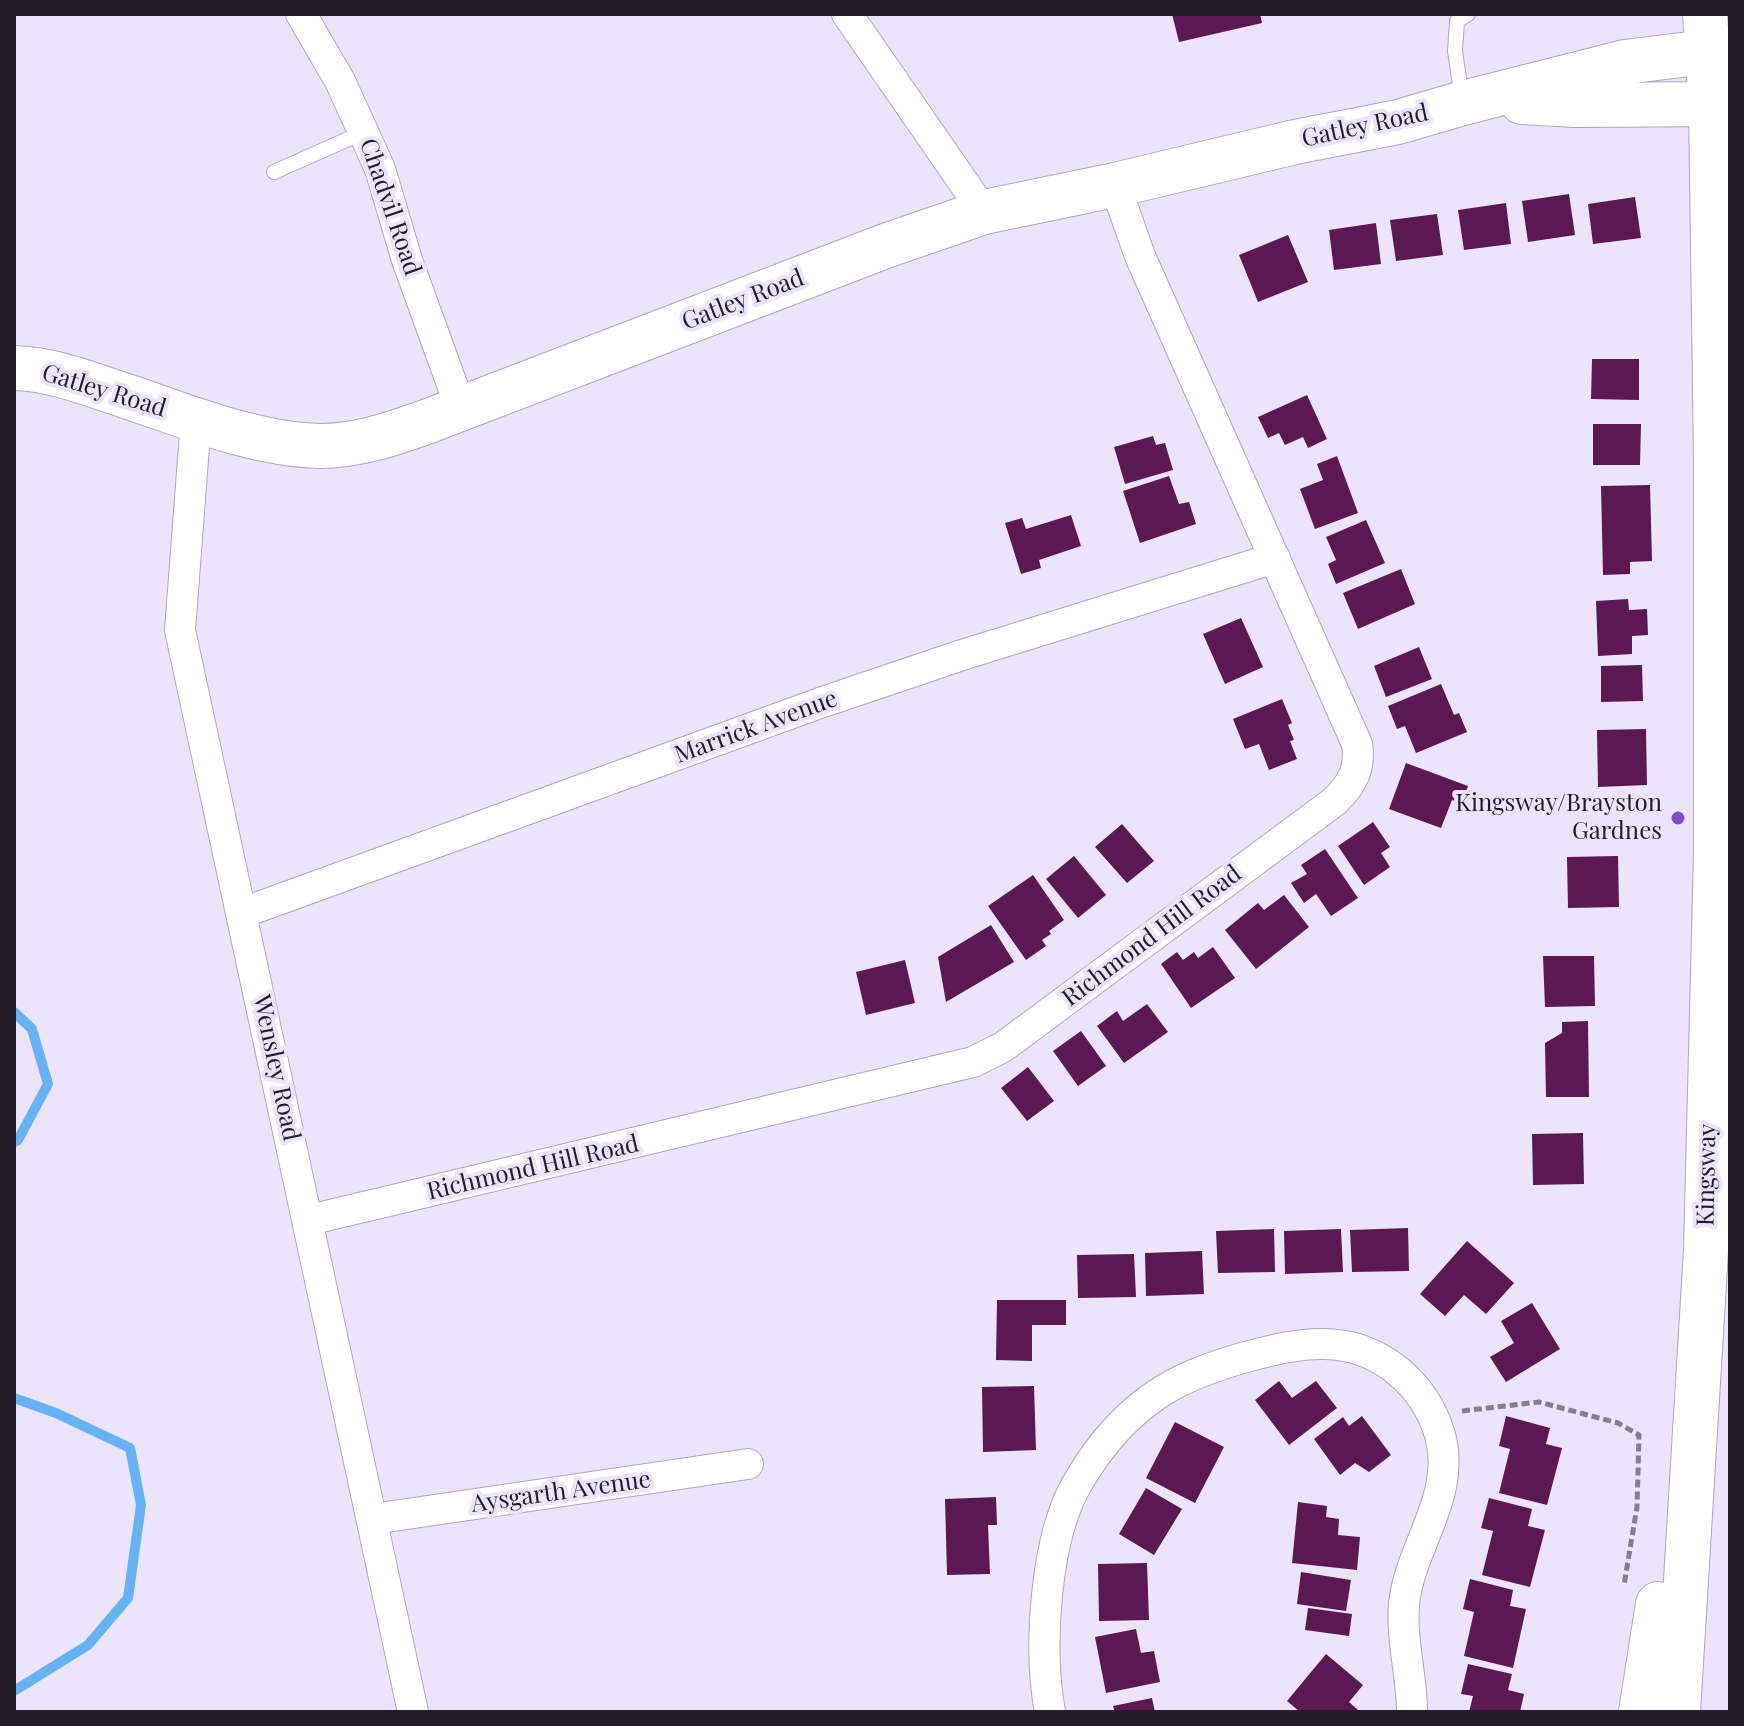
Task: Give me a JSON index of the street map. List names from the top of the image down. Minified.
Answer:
{"streets":{"main road":["Gatley Road","Kingsway"],"street":["Chadvil Road","Marrick Avenue","Richmond Hill Road","Wensley Road","Aysgarth Avenue"]},"crossings":[["Gatley Road","Chadvil Road"],["Gatley Road","Richmond Hill Road"],["Gatley Road","Wensley Road"],["Gatley Road","Kingsway"],["Marrick Avenue","Richmond Hill Road"],["Marrick Avenue","Wensley Road"],["Richmond Hill Road","Wensley Road"],["Wensley Road","Aysgarth Avenue"]],"places":["Kingsway/Brayston Gardnes"]}
